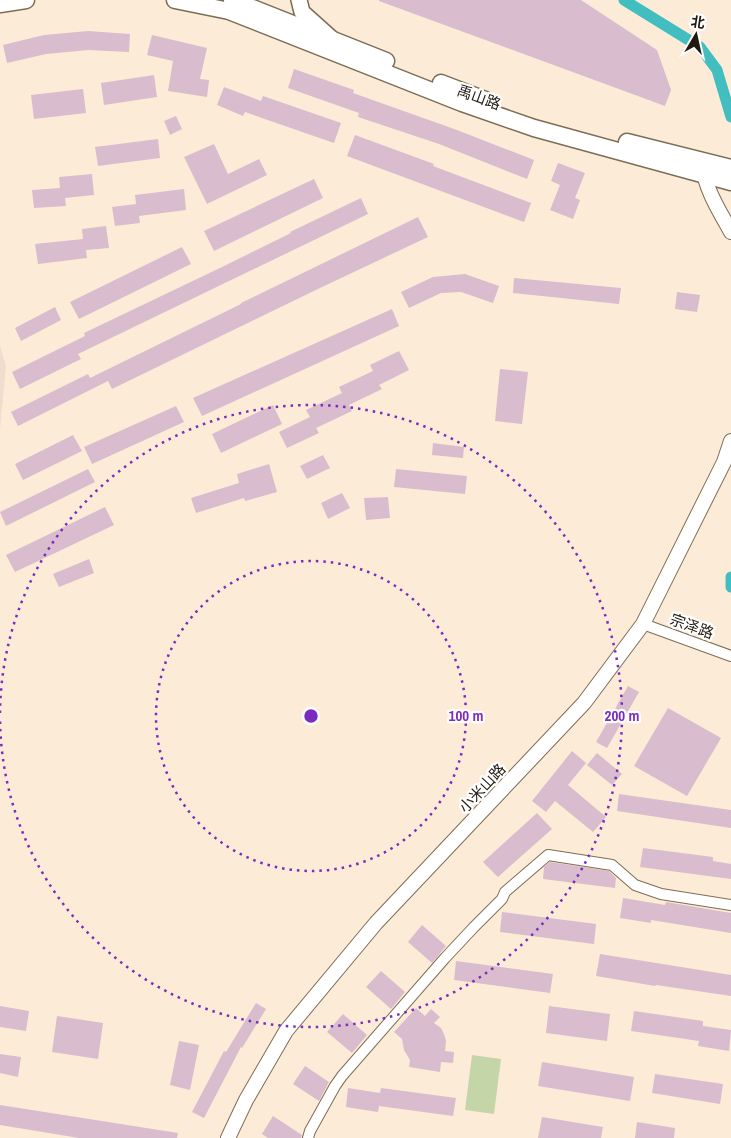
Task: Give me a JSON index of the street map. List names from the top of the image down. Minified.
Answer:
{"streets":{"main road":["禹山路"],"street":["宗泽路","小米山路"]},"crossings":[["宗泽路","小米山路"]],"north":"top","rings":["100 m","200 m"]}
